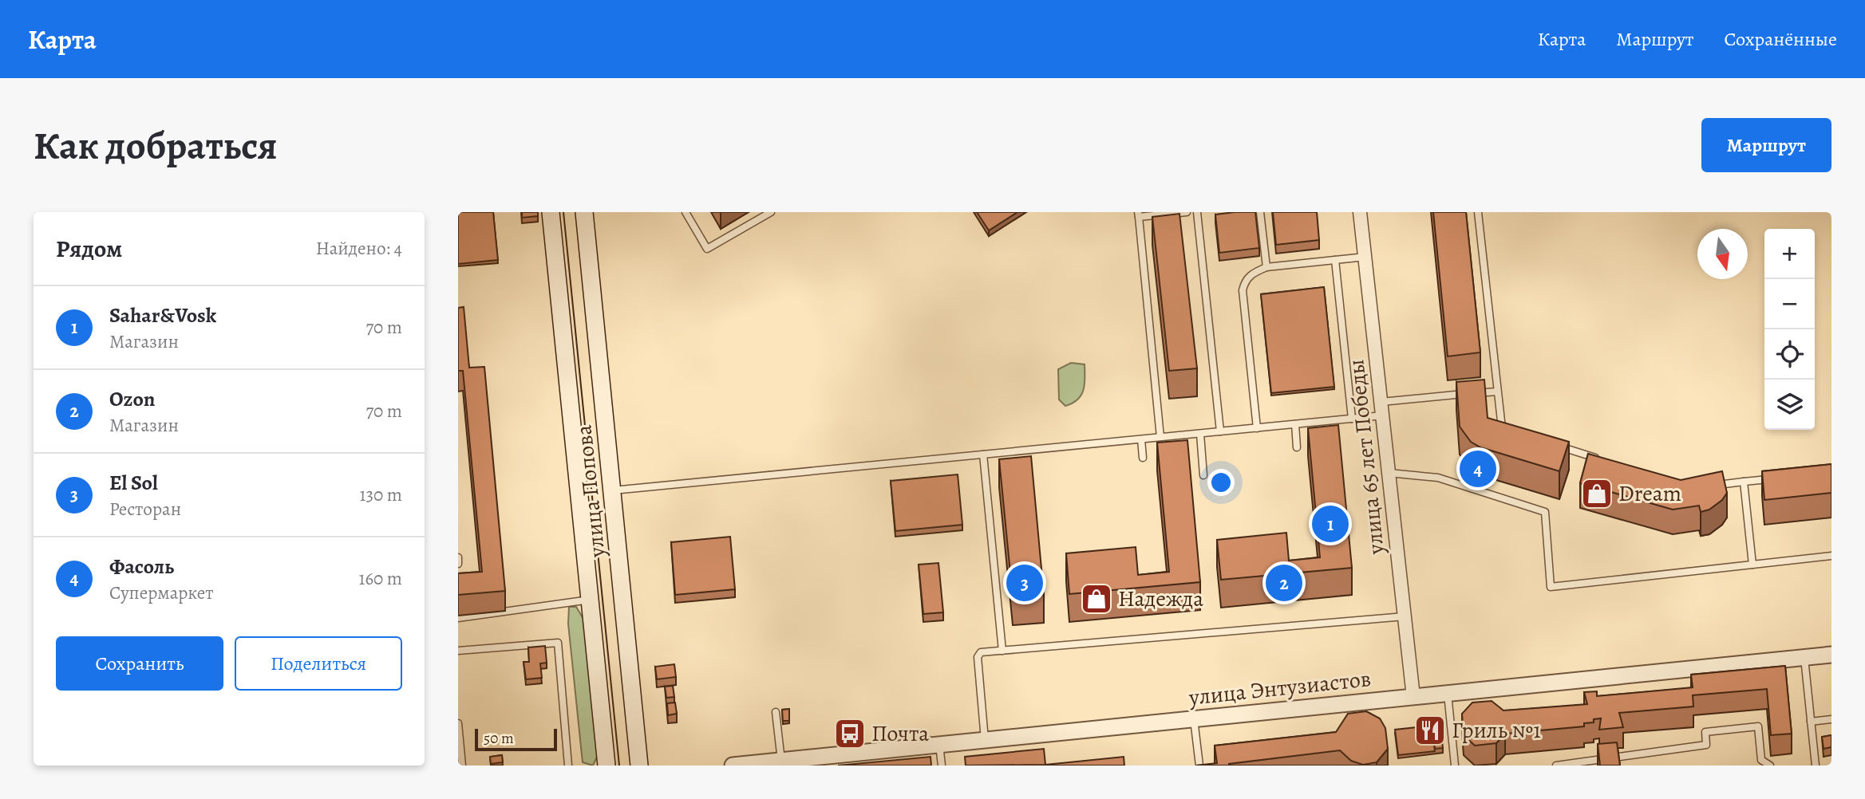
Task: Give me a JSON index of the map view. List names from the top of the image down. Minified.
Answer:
{"streets":{"main road":["улица Попова"],"street":["улица 65 лет Победы","улица Энтузиастов"]},"crossings":[["улица 65 лет Победы","улица Энтузиастов"]],"places":{"shop":["Dream","Надежда"],"restaurant":["Гриль №1"],"bus stop":["Почта"]},"scale_bar":"50 m","north":"bottom","page":{"header":"Карта","nav":["Карта","Маршрут","Сохранённые"],"buttons":["Маршрут",["Сохранить","Поделиться"]],"title":"Как добраться","heading":["Рядом","Найдено: 4"],"map_buttons":["+","−"],"list":[{"mark":"1","name":"Sahar&Vosk","note":"Магазин","value":"70 m"},{"mark":"2","name":"Ozon","note":"Магазин","value":"70 m"},{"mark":"3","name":"El Sol","note":"Ресторан","value":"130 m"},{"mark":"4","name":"Фасоль","note":"Супермаркет","value":"160 m"}],"pins":["4","1","2","3"],"scale":"50 m"}}
